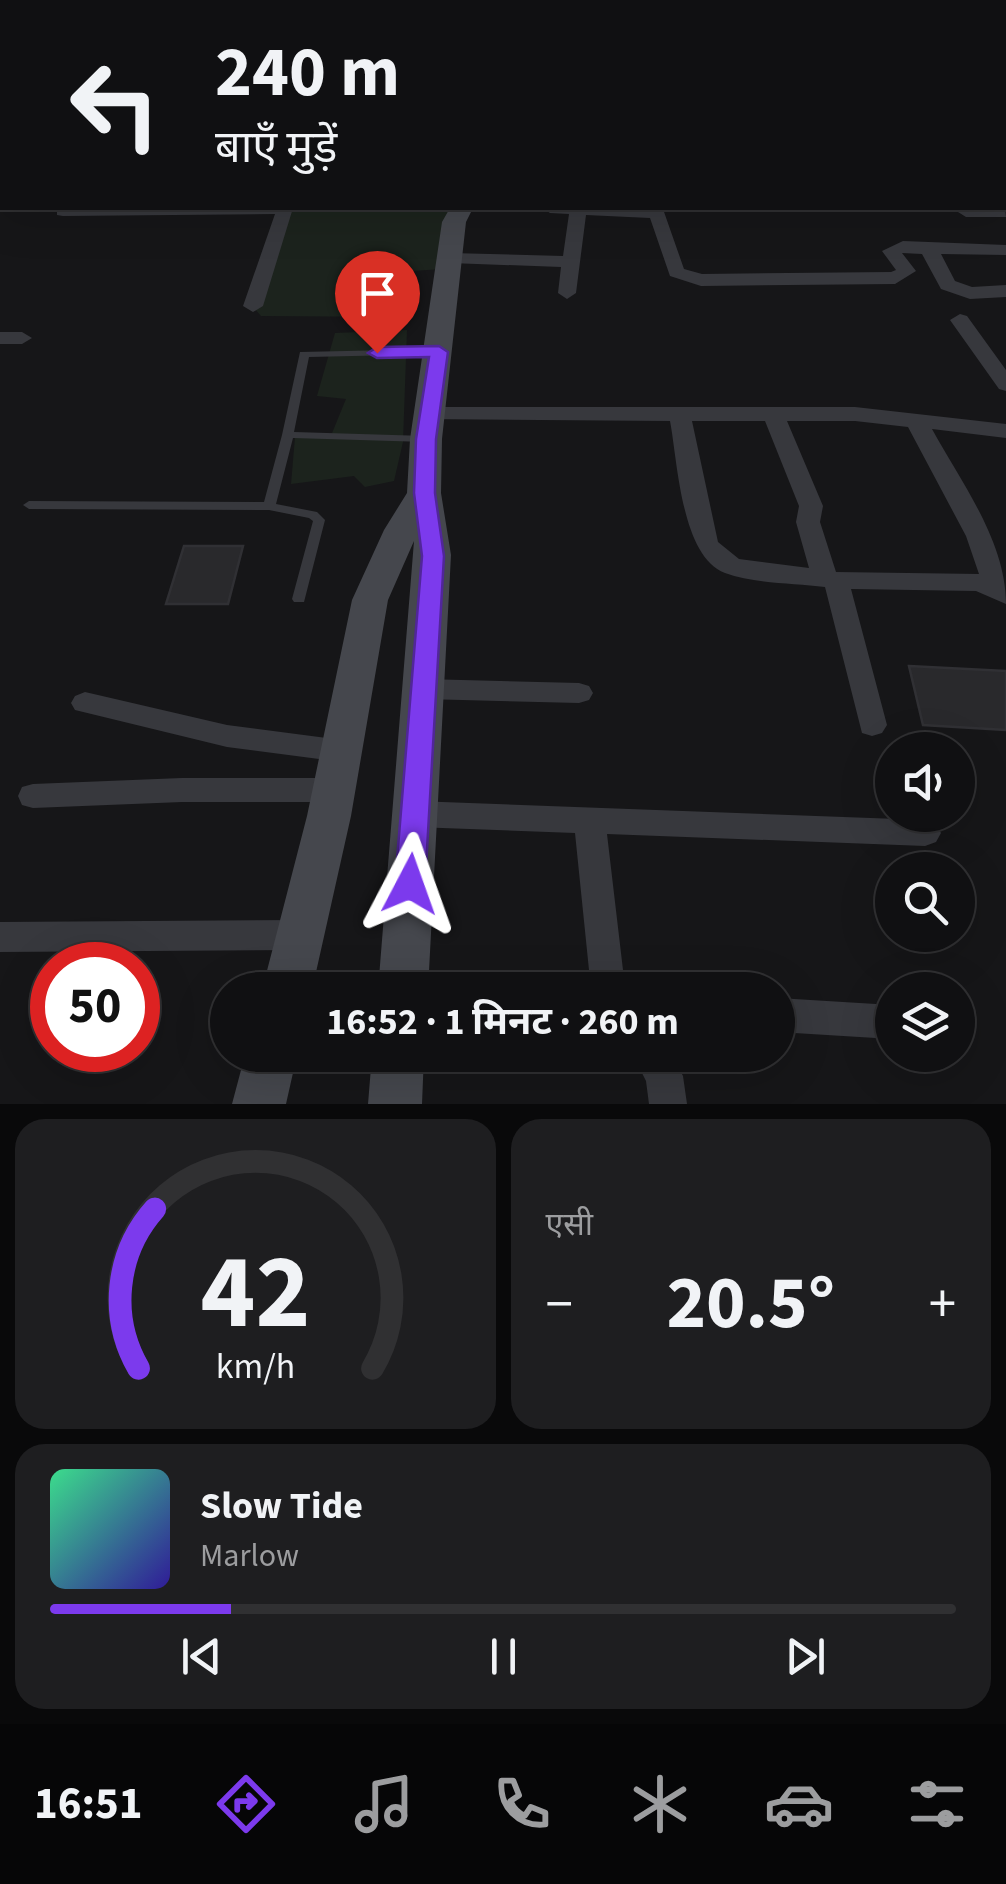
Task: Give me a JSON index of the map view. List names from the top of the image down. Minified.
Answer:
{"page":{"turn":["240 m","बाएँ मुड़ें"],"limit":"50","trip":"16:52 · 1 मिनट · 260 m","tile":"एसी","heat":["−","20.5°","+"],"song":["Slow Tide","Marlow"],"tabs":"16:51","gauge":["42","km/h"]}}
